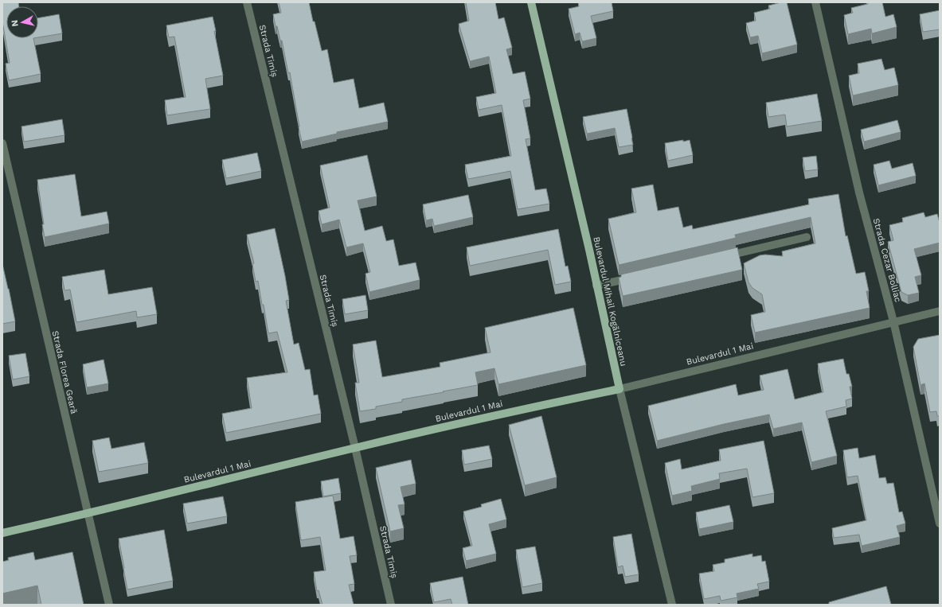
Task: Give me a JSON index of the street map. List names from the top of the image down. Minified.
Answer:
{"streets":{"main road":["Bulevardul Mihail Kogălniceanu","Bulevardul 1 Mai"],"street":["Strada Timiș","Strada Cezar Bolliac","Strada Florea Geară"]},"crossings":[["Strada Timiș","Bulevardul 1 Mai"],["Strada Cezar Bolliac","Bulevardul 1 Mai"],["Bulevardul Mihail Kogălniceanu","Bulevardul 1 Mai"],["Bulevardul 1 Mai","Strada Florea Geară"]],"north":"left"}
